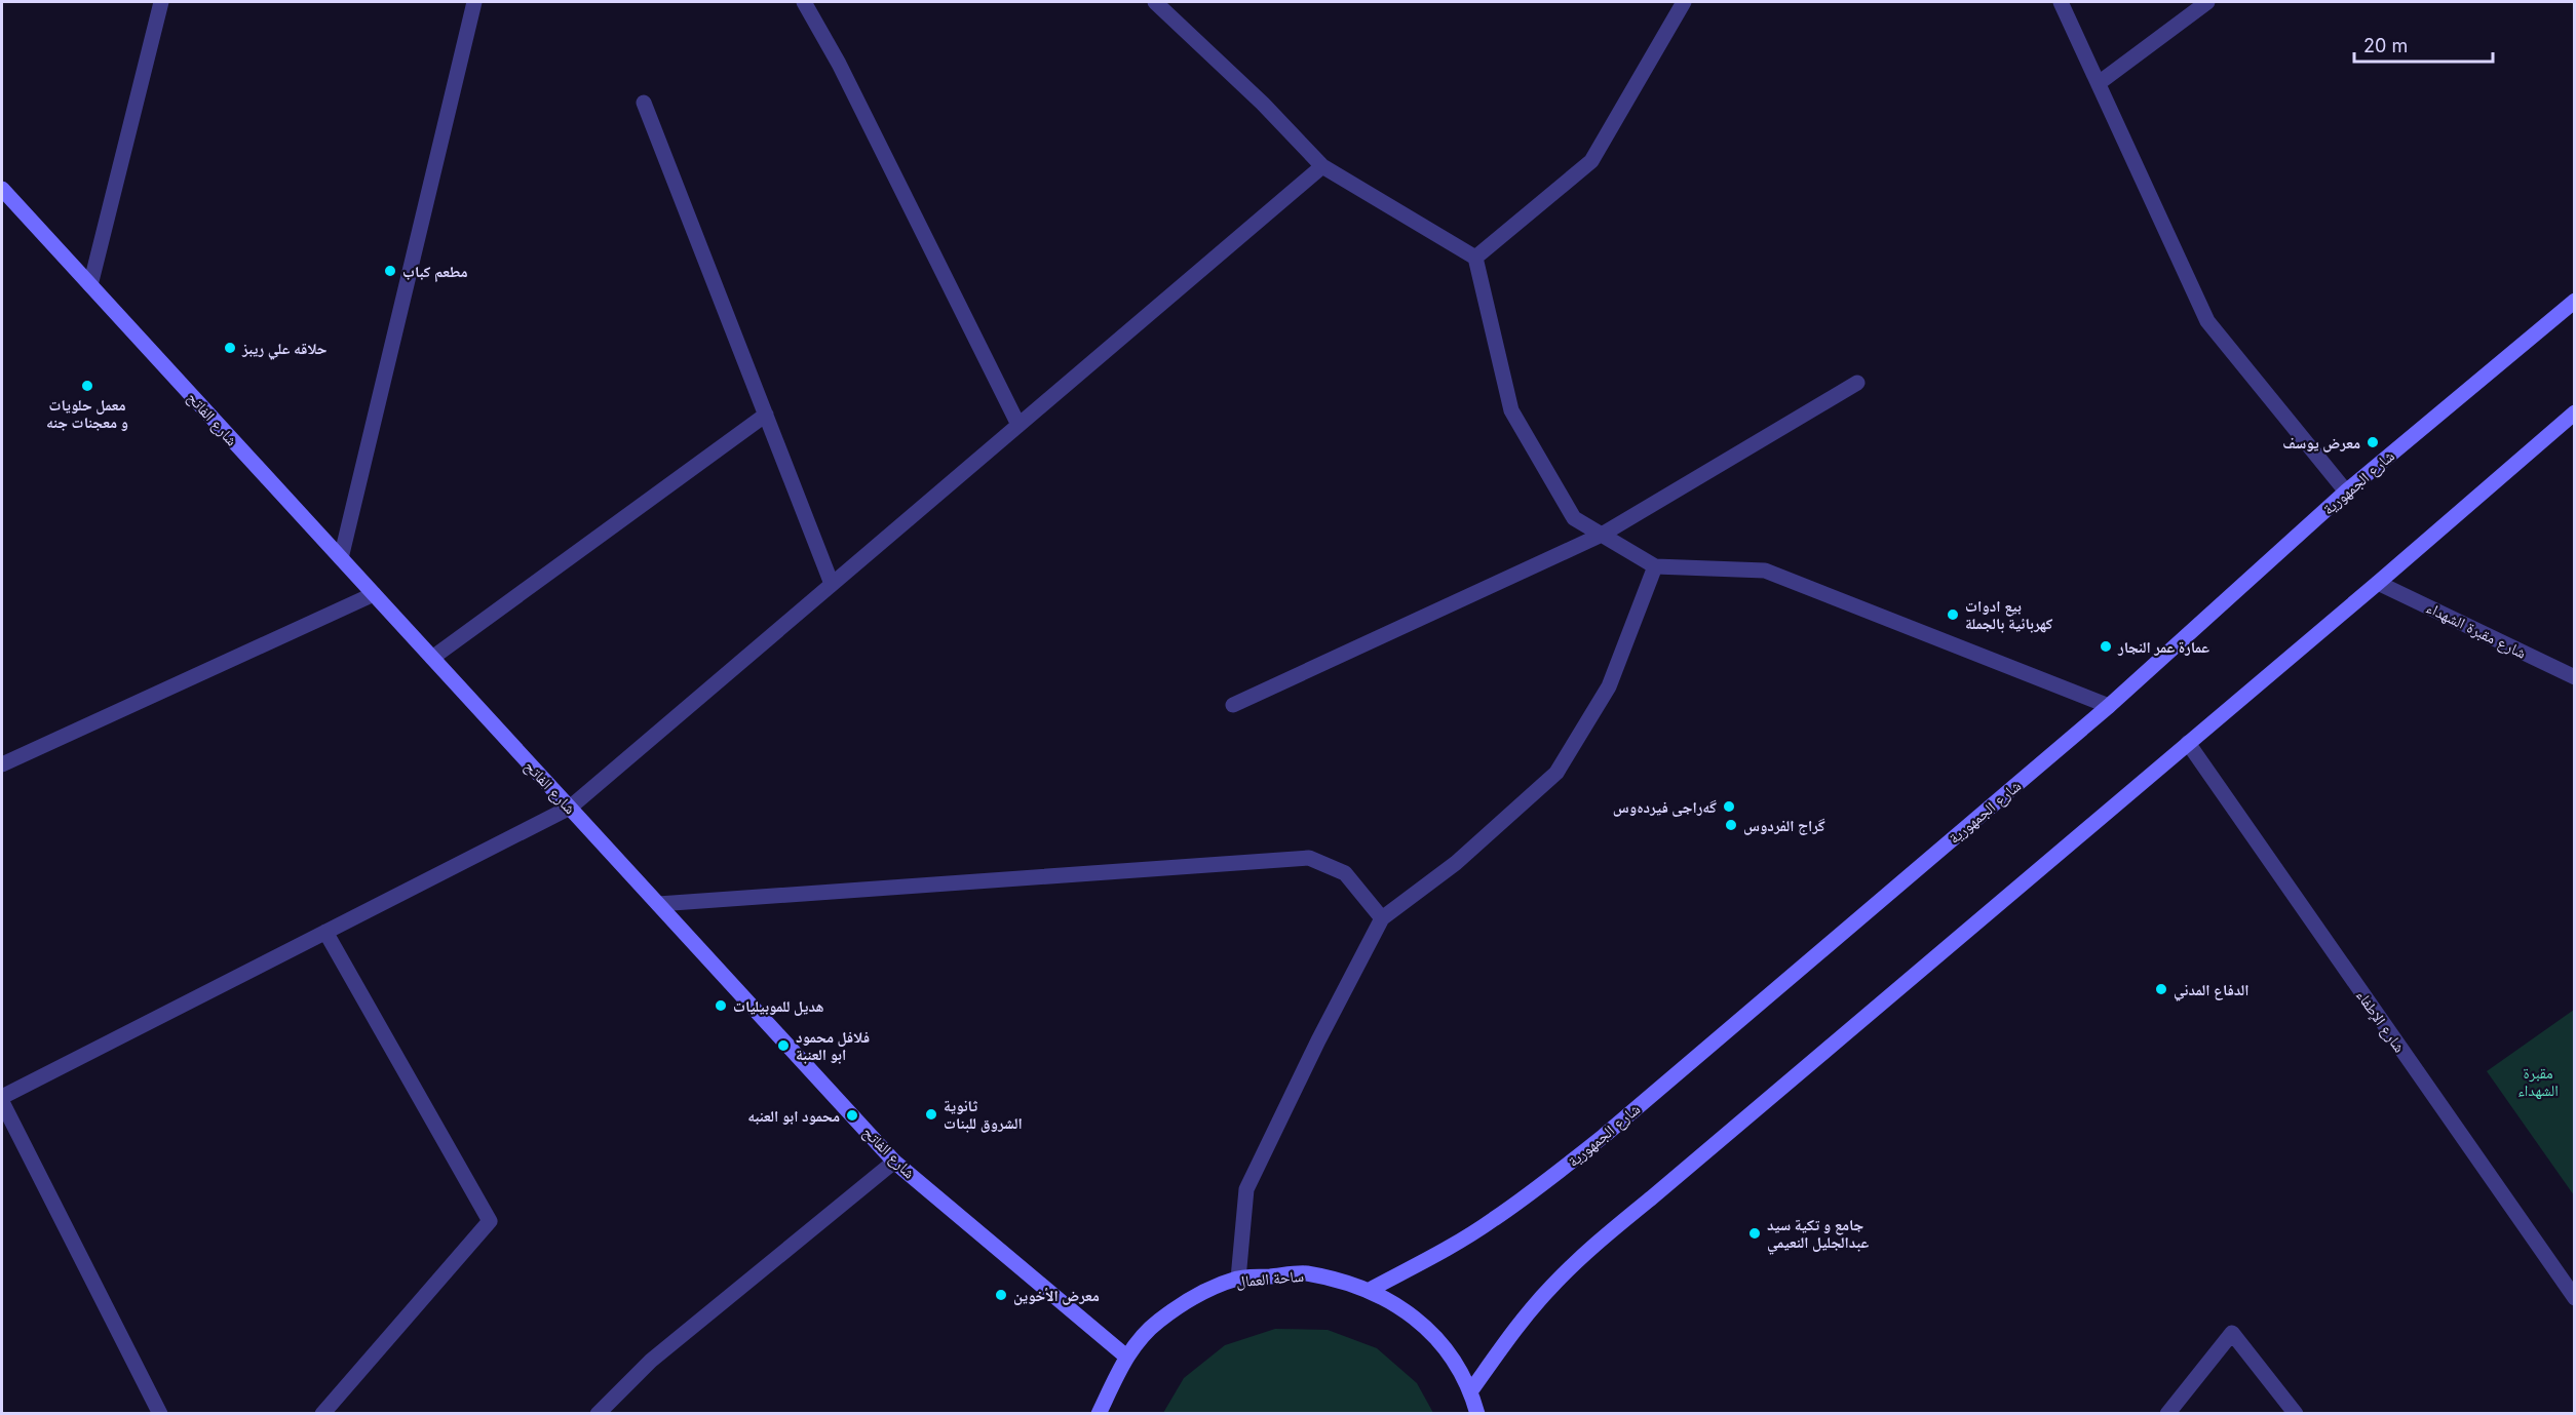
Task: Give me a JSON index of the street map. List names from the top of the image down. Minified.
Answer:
{"streets":{"street":["شارع الفاتح","شارع الجمهورية","شارع مقبرة الشهداء","شارع الإطفاء","ساحة العمال"]},"crossings":[["شارع الفاتح","ساحة العمال"],["شارع الجمهورية","ساحة العمال"]],"parks":["مقبرة الشهداء"],"places":["مطعم كباب","حلاقه علي ريبز","معمل حلويات و معجنات جنه","معرض يوسف","بيع ادوات كهربائية بالجملة","عمارة عمر النجار","گەراجی فیردەوس","گراج الفردوس","الدفاع المدني","هديل للموبيليات","فلافل محمود ابو العنبة","ثانوية الشروق للبنات","محمود ابو العنبه","جامع و تكية سيد عبدالجليل النعيمي","معرض الأخوين"],"scale_bar":"20 m"}
